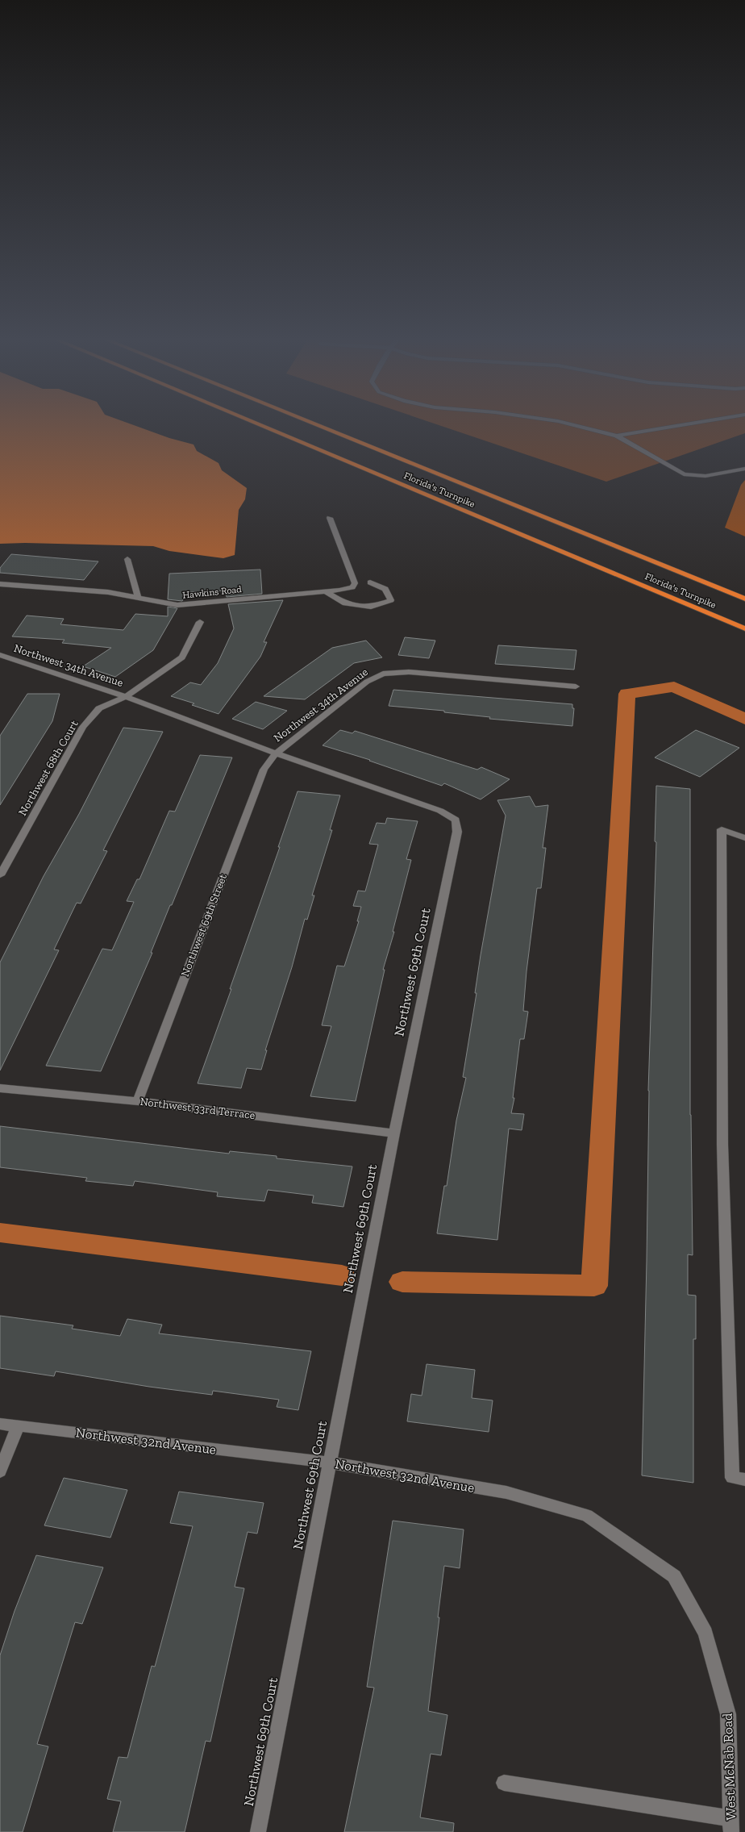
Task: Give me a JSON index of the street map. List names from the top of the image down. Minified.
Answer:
{"streets":{"highway":["Florida's Turnpike"],"street":["Hawkins Road","Northwest 34th Avenue","Northwest 68th Court","Northwest 69th Street","Northwest 69th Court","Northwest 33rd Terrace","Northwest 32nd Avenue","West McNab Road"]},"crossings":[["Northwest 34th Avenue","Northwest 68th Court"],["Northwest 34th Avenue","Northwest 69th Street"],["Northwest 34th Avenue","Northwest 69th Court"],["Northwest 69th Street","Northwest 69th Court"],["Northwest 69th Street","Northwest 33rd Terrace"],["Northwest 69th Court","Northwest 33rd Terrace"],["Northwest 69th Court","Northwest 32nd Avenue"],["Northwest 32nd Avenue","West McNab Road"]]}
